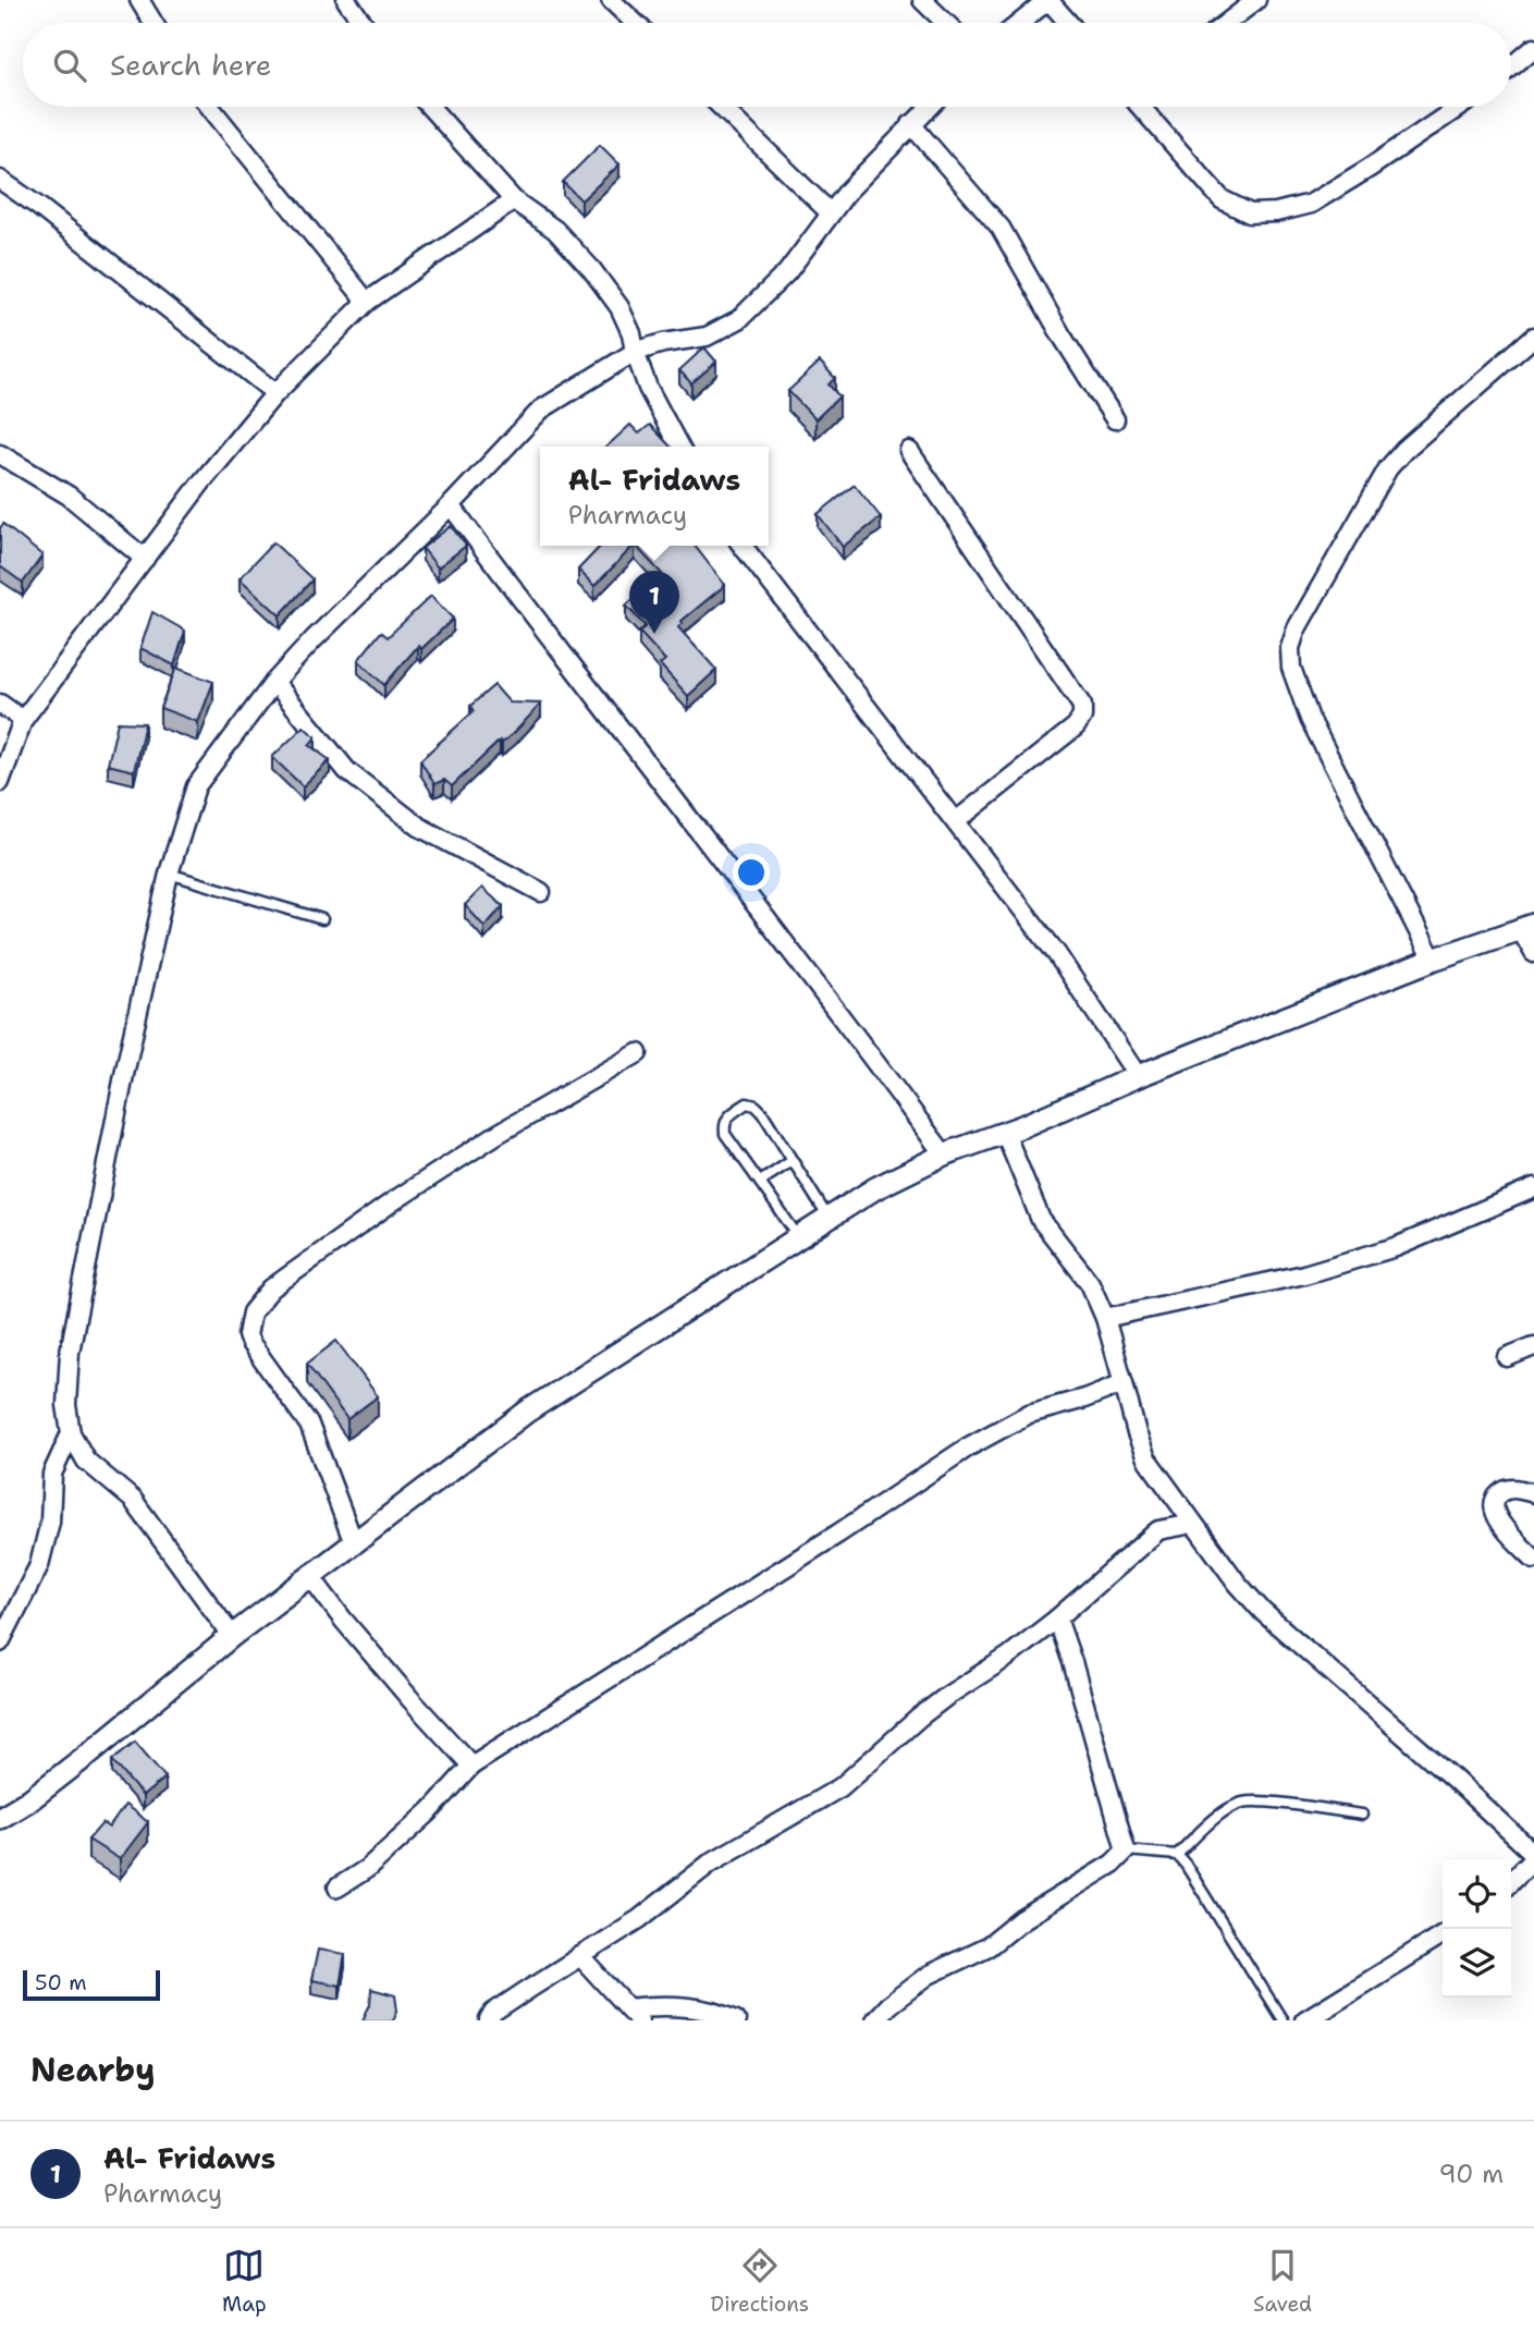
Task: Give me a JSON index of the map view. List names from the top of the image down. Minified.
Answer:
{"scale_bar":"50 m","page":{"search":"Search here","popup":["Al- Fridaws","Pharmacy"],"pins":"1","scale":"50 m","heading":"Nearby","list":[{"mark":"1","name":"Al- Fridaws","note":"Pharmacy","value":"90 m"}],"nav":["Map","Directions","Saved"]}}
